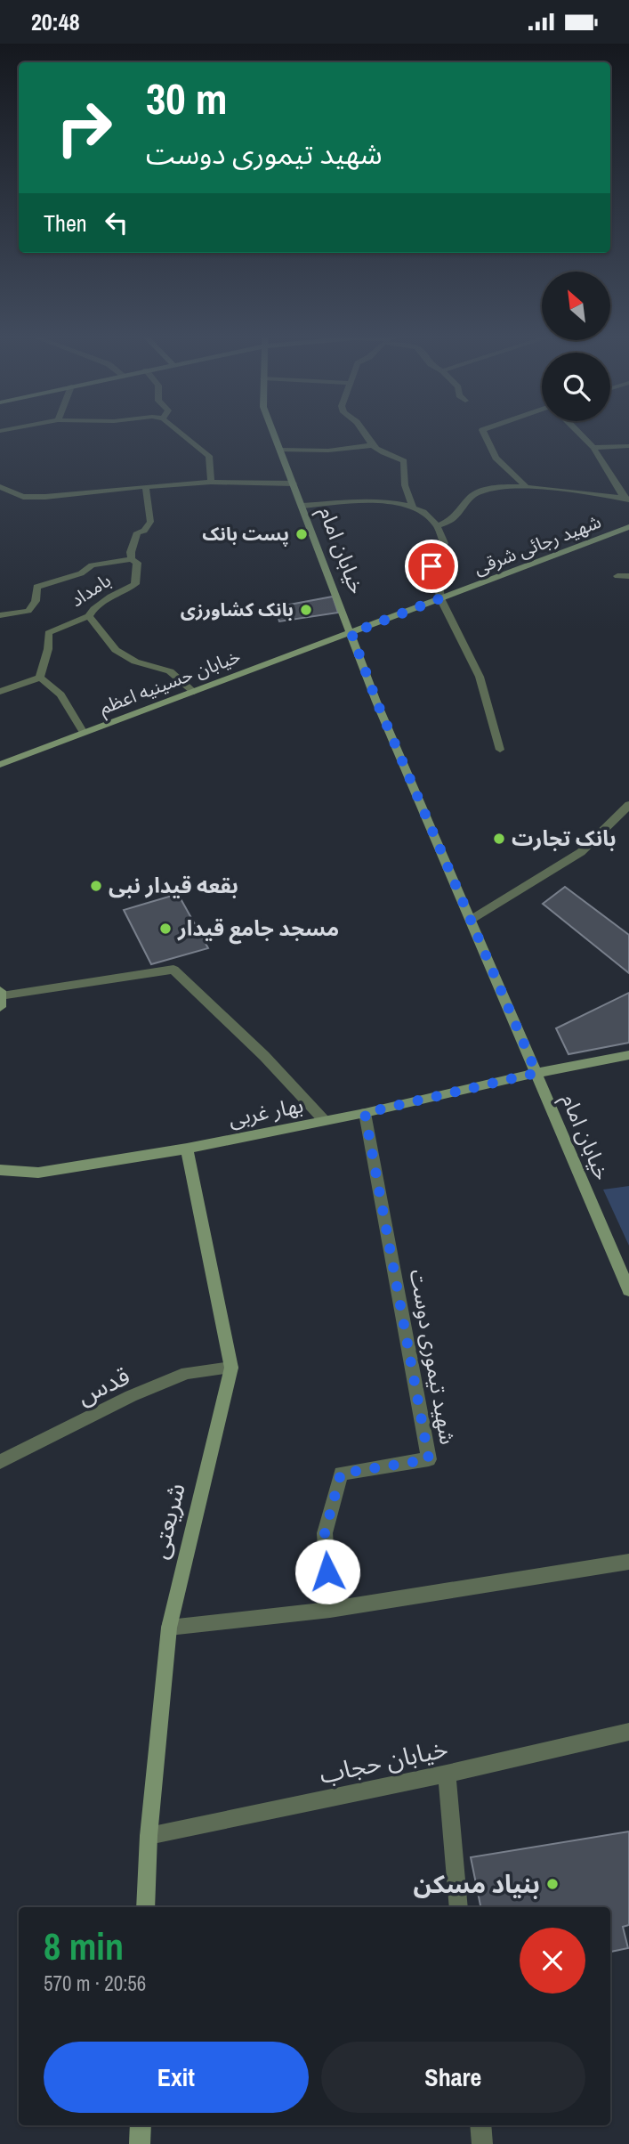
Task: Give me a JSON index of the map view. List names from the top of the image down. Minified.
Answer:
{"streets":{"street":["شهید رجائی شرقی","خیابان امام","بامداد","خیابان حسینیه اعظم","بهار غربی","شهید تیموری دوست","قدس","شریعتی","خیابان حجاب"]},"crossings":[["شهید رجائی شرقی","خیابان امام"],["شهید رجائی شرقی","خیابان حسینیه اعظم"],["خیابان امام","خیابان حسینیه اعظم"],["خیابان امام","بهار غربی"],["بهار غربی","شهید تیموری دوست"],["بهار غربی","شریعتی"],["قدس","شریعتی"],["شریعتی","خیابان حجاب"]],"places":["پست بانک","بانک کشاورزی","بانک تجارت","بقعه قیدار نبی","مسجد جامع قیدار","بنیاد مسکن"],"north":"top left","page":{"status":"20:48","turn":["30 m","شهید تیموری دوست"],"then":"Then","heading":["8 min","570 m · 20:56"],"buttons":["Exit","Share"]}}
